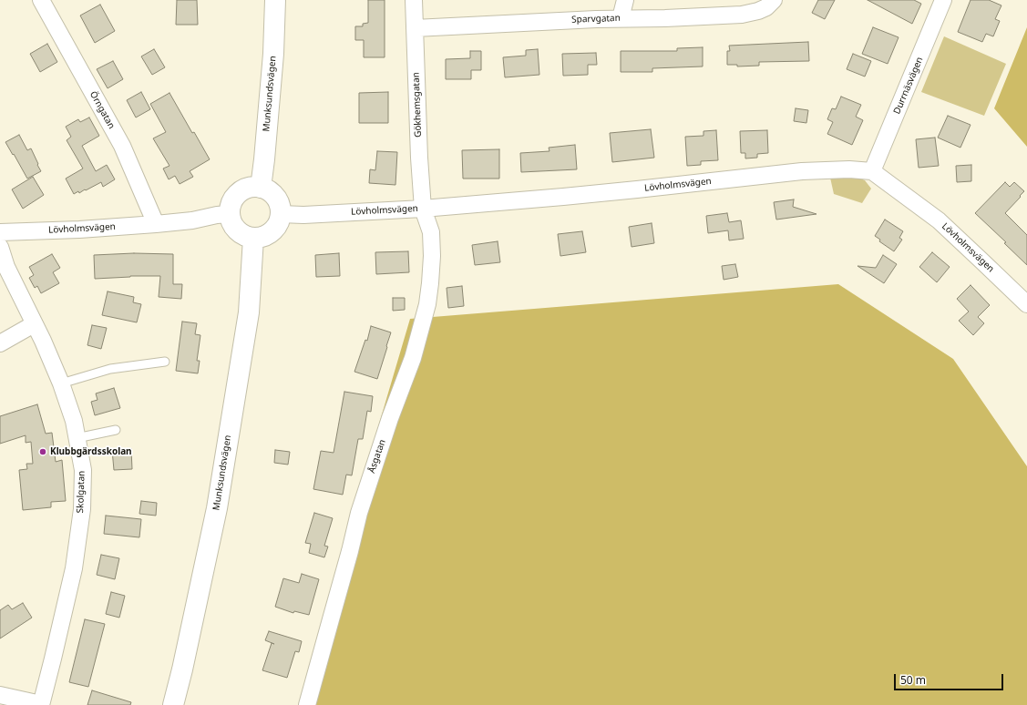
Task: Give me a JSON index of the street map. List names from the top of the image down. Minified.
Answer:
{"streets":{"street":["Sparvgatan","Durrnäsvägen","Munksundsvägen","Gökhemsgatan","Örngatan","Lövholmsvägen","Åsgatan","Skolgatan"]},"crossings":[["Sparvgatan","Gökhemsgatan"],["Durrnäsvägen","Lövholmsvägen"],["Munksundsvägen","Lövholmsvägen"],["Gökhemsgatan","Lövholmsvägen"],["Gökhemsgatan","Åsgatan"],["Örngatan","Lövholmsvägen"],["Lövholmsvägen","Åsgatan"]],"places":["Klubbgärdsskolan"],"scale_bar":"50 m"}
